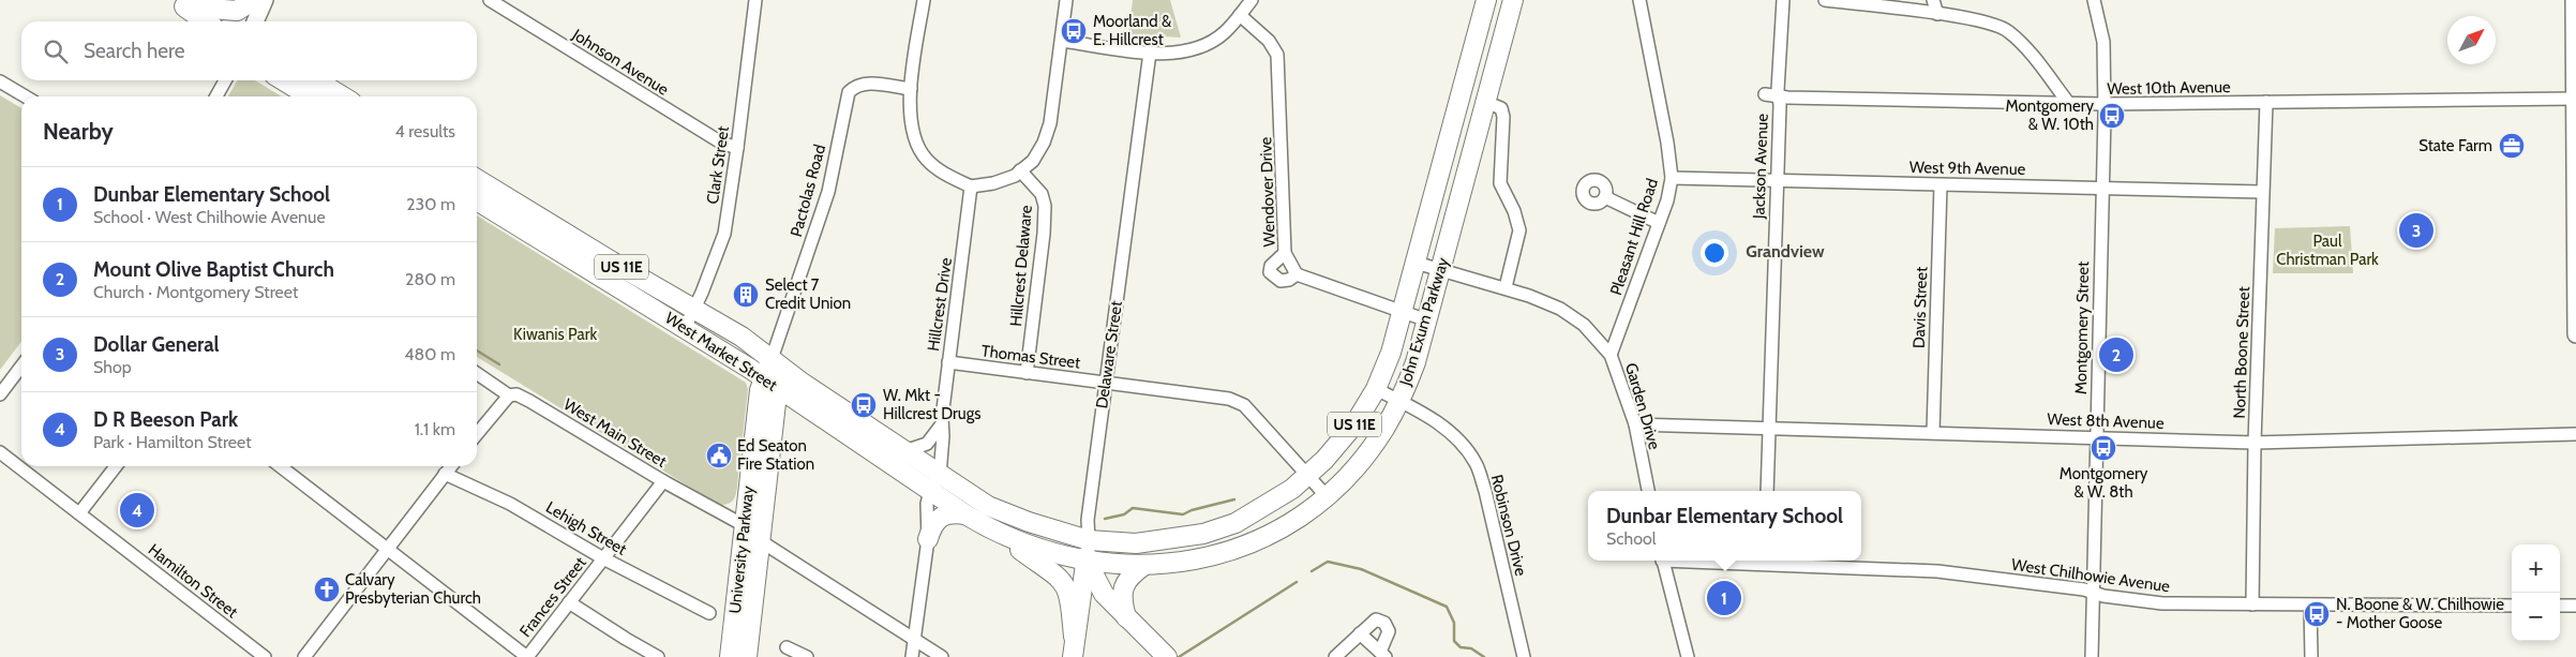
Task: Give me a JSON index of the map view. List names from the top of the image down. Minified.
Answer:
{"streets":{"main road":["US 11E","John Exum Parkway","West Market Street","Delaware Street","University Parkway"],"street":["Johnson Avenue","West 10th Avenue","Clark Street","Jackson Avenue","West 9th Avenue","Pactolas Road","Wendover Drive","Pleasant Hill Road","Hillcrest Delaware","Hillcrest Drive","Davis Street","Montgomery Street","North Boone Street","Thomas Street","Garden Drive","West 8th Avenue","West Main Street","Robinson Drive","Lehigh Street","West Chilhowie Avenue","Hamilton Street","Frances Street"]},"crossings":[["Johnson Avenue","Clark Street"],["West 10th Avenue","Jackson Avenue"],["West 10th Avenue","Montgomery Street"],["West 10th Avenue","North Boone Street"],["Clark Street","West Market Street"],["Jackson Avenue","West 9th Avenue"],["Jackson Avenue","West 8th Avenue"],["West 9th Avenue","Pleasant Hill Road"],["West 9th Avenue","Davis Street"],["West 9th Avenue","Montgomery Street"],["West 9th Avenue","North Boone Street"],["Pactolas Road","West Market Street"],["Pactolas Road","University Parkway"],["Pleasant Hill Road","Garden Drive"],["Hillcrest Delaware","Thomas Street"],["Hillcrest Drive","John Exum Parkway"],["Hillcrest Drive","West Market Street"],["Hillcrest Drive","Thomas Street"],["Davis Street","West 8th Avenue"],["John Exum Parkway","West Market Street"],["John Exum Parkway","Delaware Street"],["John Exum Parkway","Thomas Street"],["John Exum Parkway","Garden Drive"],["John Exum Parkway","Robinson Drive"],["Montgomery Street","West 8th Avenue"],["Montgomery Street","West Chilhowie Avenue"],["West Market Street","University Parkway"],["North Boone Street","West 8th Avenue"],["North Boone Street","West Chilhowie Avenue"],["Delaware Street","Thomas Street"],["Garden Drive","West 8th Avenue"],["West Main Street","University Parkway"],["West Main Street","Frances Street"],["Lehigh Street","Frances Street"]],"districts":["Grandview"],"parks":["Paul Christman Park","Kiwanis Park"],"places":{"bus stop":["Moorland & E. Hillcrest","Montgomery & W. 10th","W. Mkt - Hillcrest Drugs","Montgomery & W. 8th","N. Boone & W. Chilhowie - Mother Goose"],"office":["State Farm"],"building":["Select 7 Credit Union"],"public building":["Ed Seaton Fire Station"],"church":["Calvary Presbyterian Church"]},"north":"top right","page":{"search":"Search here","heading":["Nearby","4 results"],"list":[{"mark":"1","name":"Dunbar Elementary School","note":"School · West Chilhowie Avenue","value":"230 m"},{"mark":"2","name":"Mount Olive Baptist Church","note":"Church · Montgomery Street","value":"280 m"},{"mark":"3","name":"Dollar General","note":"Shop","value":"480 m"},{"mark":"4","name":"D R Beeson Park","note":"Park · Hamilton Street","value":"1.1 km"}],"pins":["3","2","4","1"],"popup":["Dunbar Elementary School","School"],"map_buttons":["+","−"]}}
